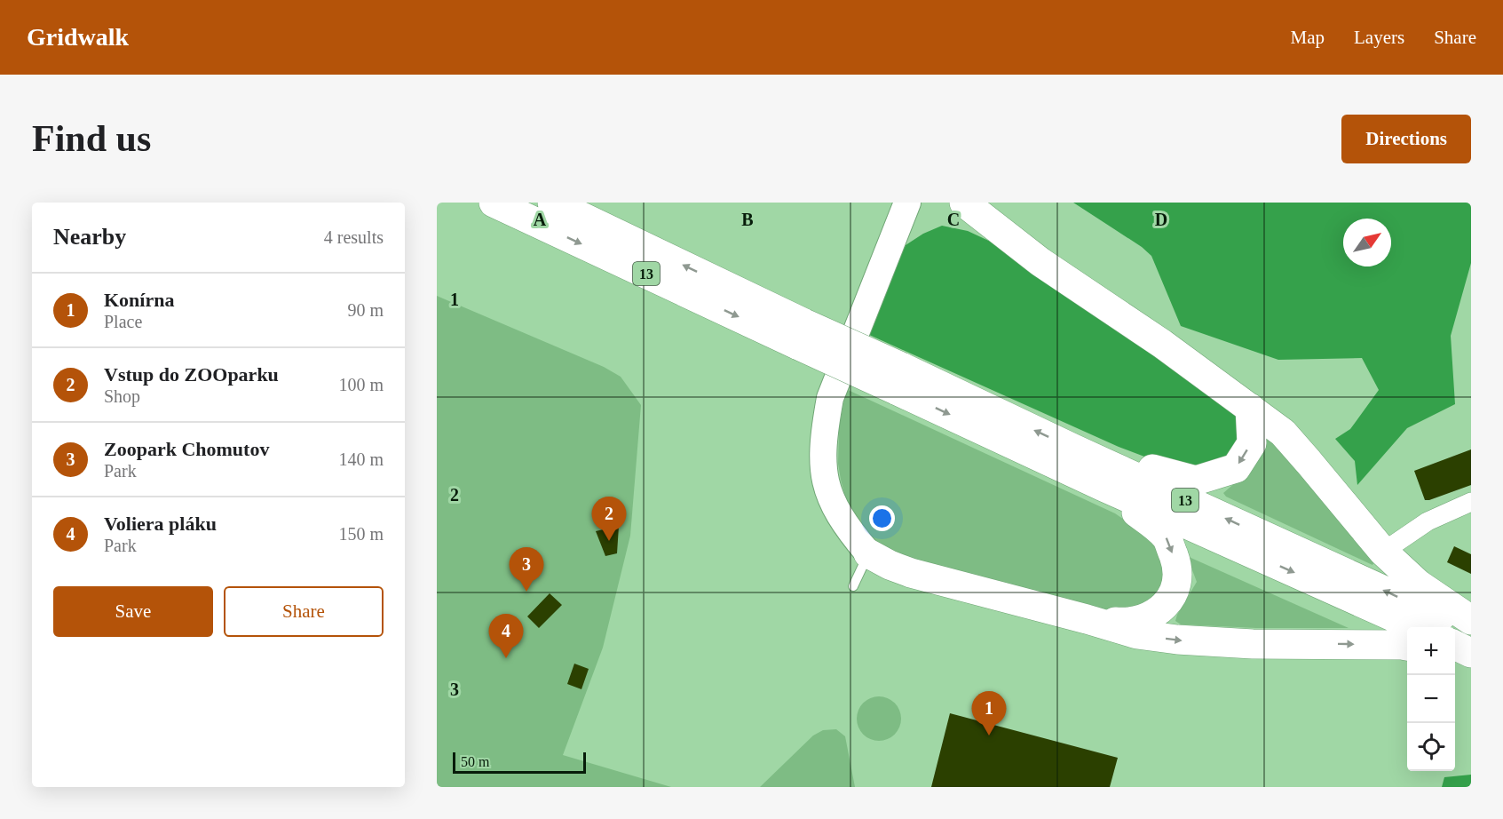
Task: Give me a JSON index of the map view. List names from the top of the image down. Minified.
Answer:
{"streets":{"highway":["13"]},"scale_bar":"50 m","north":"top right","page":{"header":"Gridwalk","nav":["Map","Layers","Share"],"buttons":["Directions",["Save","Share"]],"title":"Find us","heading":["Nearby","4 results"],"list":[{"mark":"1","name":"Konírna","note":"Place","value":"90 m"},{"mark":"2","name":"Vstup do ZOOparku","note":"Shop","value":"100 m"},{"mark":"3","name":"Zoopark Chomutov","note":"Park","value":"140 m"},{"mark":"4","name":"Voliera pláku","note":"Park","value":"150 m"}],"pins":["2","3","4","1"],"map_buttons":["+","−"],"scale":"50 m"},"grid":{"columns":["A","B","C","D"],"rows":["1","2","3"]}}
